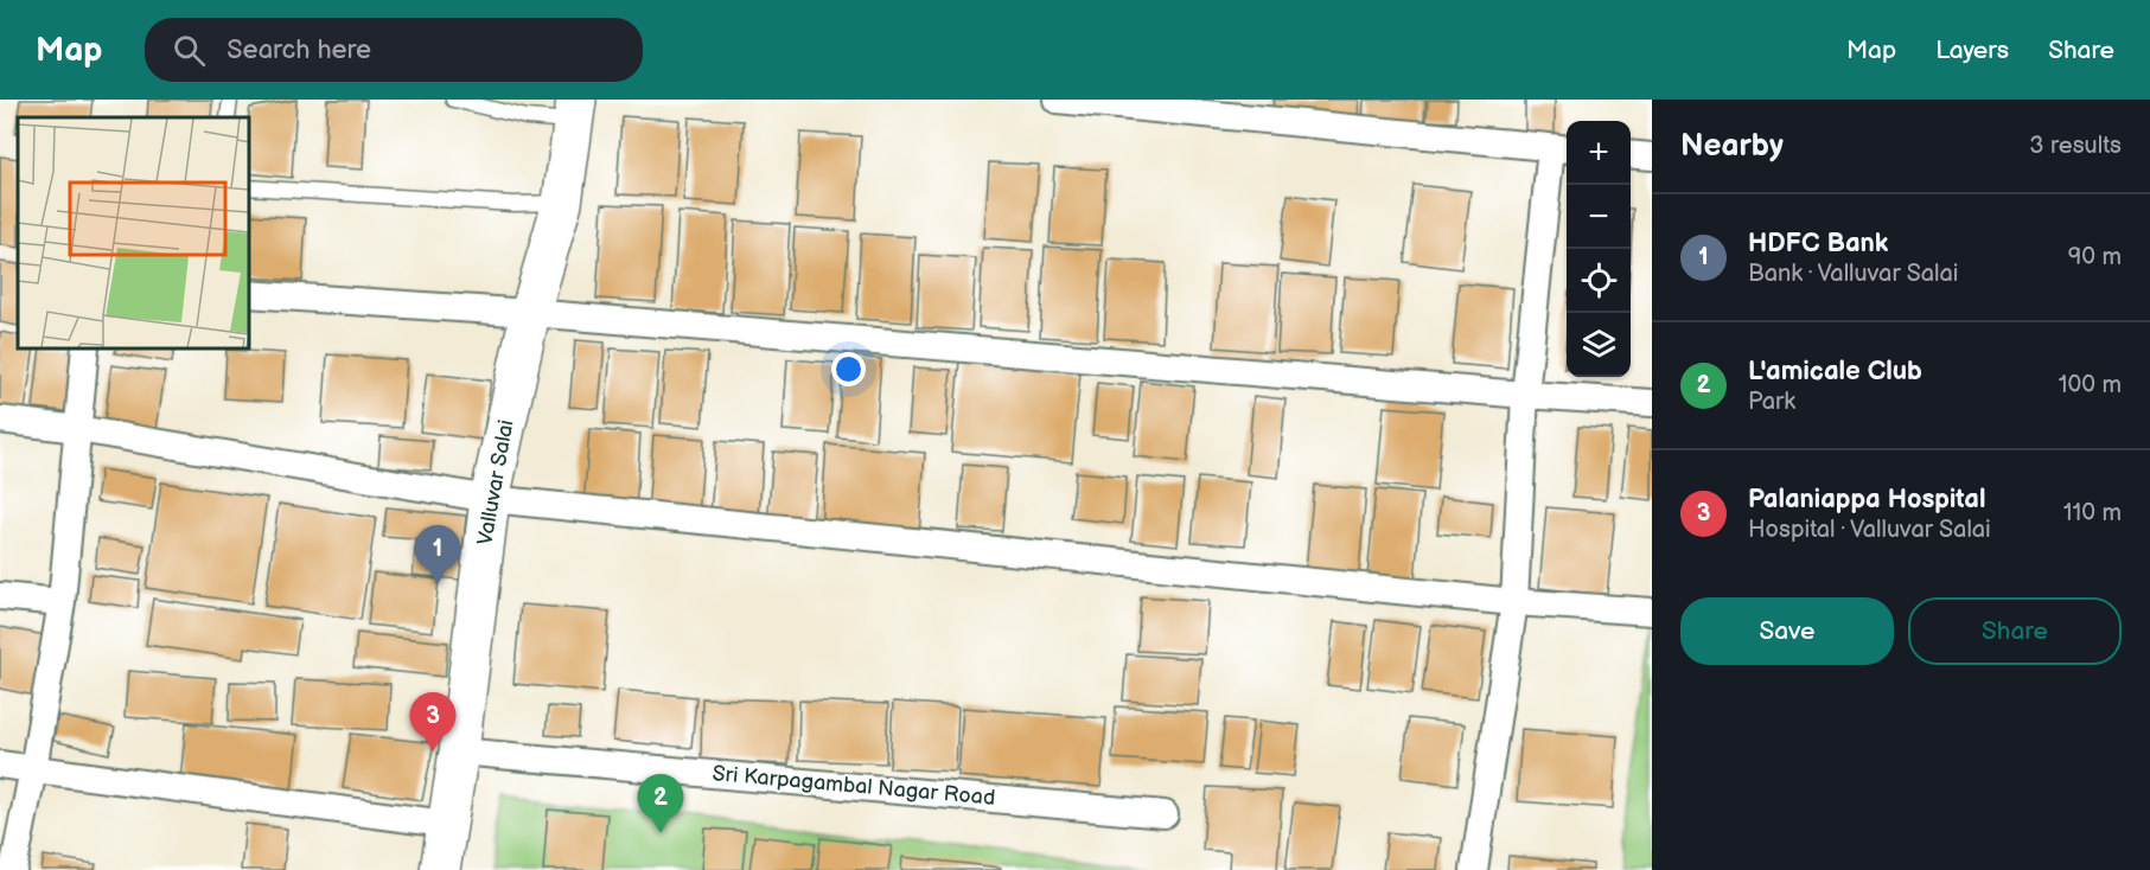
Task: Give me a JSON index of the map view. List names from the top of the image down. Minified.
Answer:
{"streets":{"main road":["Valluvar Salai"],"street":["Sri Karpagambal Nagar Road"]},"crossings":[["Valluvar Salai","Sri Karpagambal Nagar Road"]],"page":{"header":"Map","search":"Search here","nav":["Map","Layers","Share"],"heading":["Nearby","3 results"],"map_buttons":["+","−"],"list":[{"mark":"1","name":"HDFC Bank","note":"Bank · Valluvar Salai","value":"90 m"},{"mark":"2","name":"L'amicale Club","note":"Park","value":"100 m"},{"mark":"3","name":"Palaniappa Hospital","note":"Hospital · Valluvar Salai","value":"110 m"}],"pins":["1","3","2"],"buttons":["Save","Share"]}}
